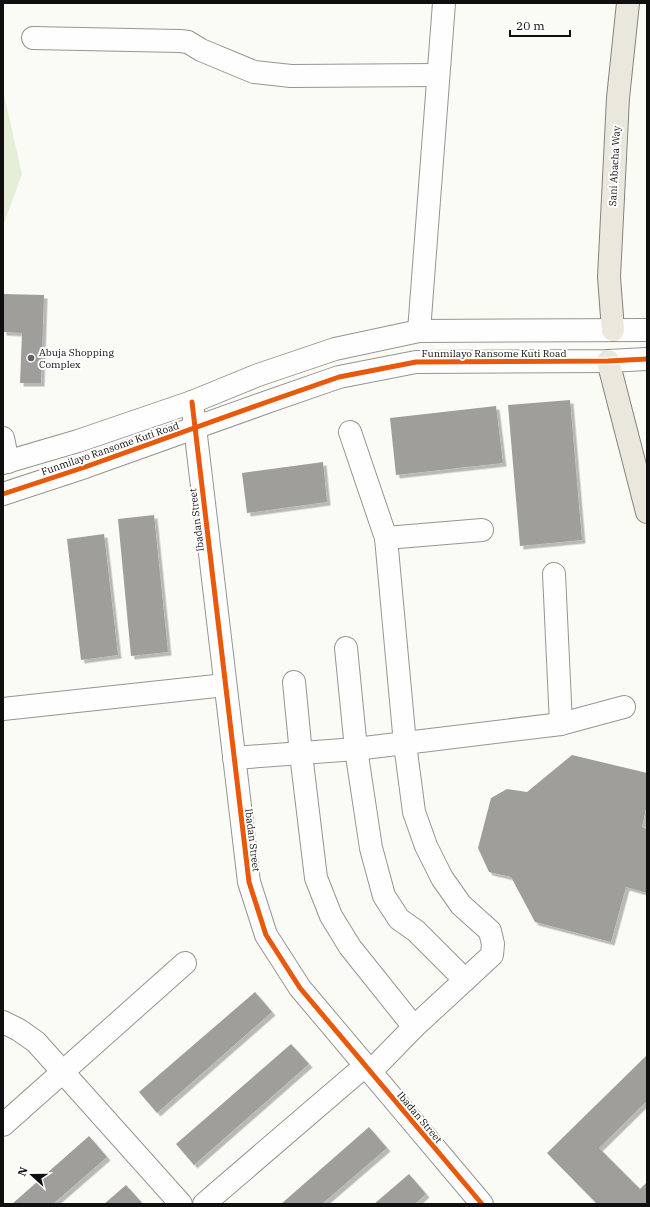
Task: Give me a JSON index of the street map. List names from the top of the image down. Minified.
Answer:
{"streets":{"main road":["Sani Abacha Way"],"street":["Funmilayo Ransome Kuti Road","Ibadan Street"]},"crossings":[["Sani Abacha Way","Funmilayo Ransome Kuti Road"],["Funmilayo Ransome Kuti Road","Ibadan Street"]],"places":["Abuja Shopping Complex"],"scale_bar":"20 m","north":"left"}
